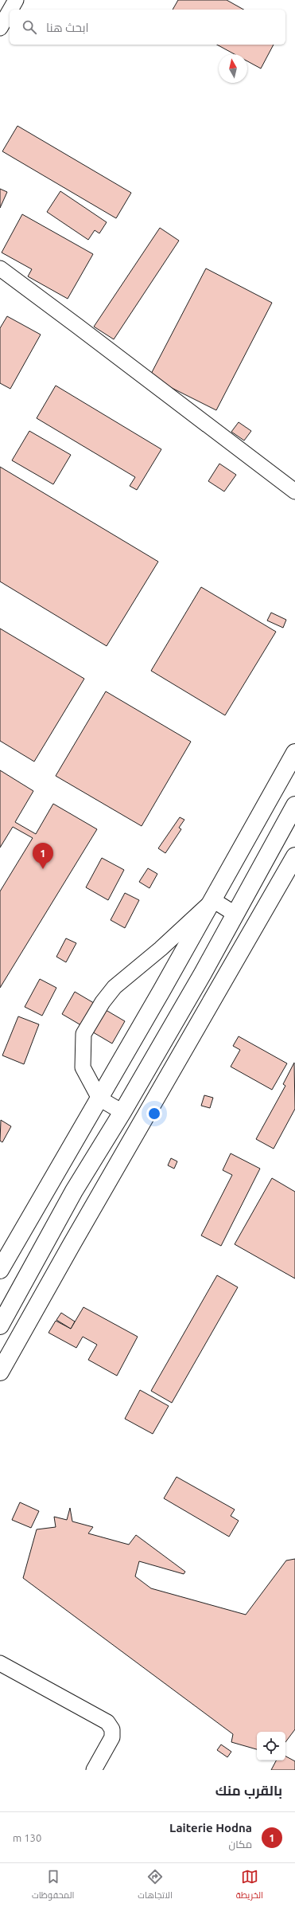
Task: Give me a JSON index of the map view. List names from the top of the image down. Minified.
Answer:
{"north":"top","page":{"search":"ابحث هنا","pins":"1","heading":"بالقرب منك","list":[{"mark":"1","name":"Laiterie Hodna","note":"مكان","value":"130 m"}],"nav":["الخريطة","الاتجاهات","المحفوظات"]}}
